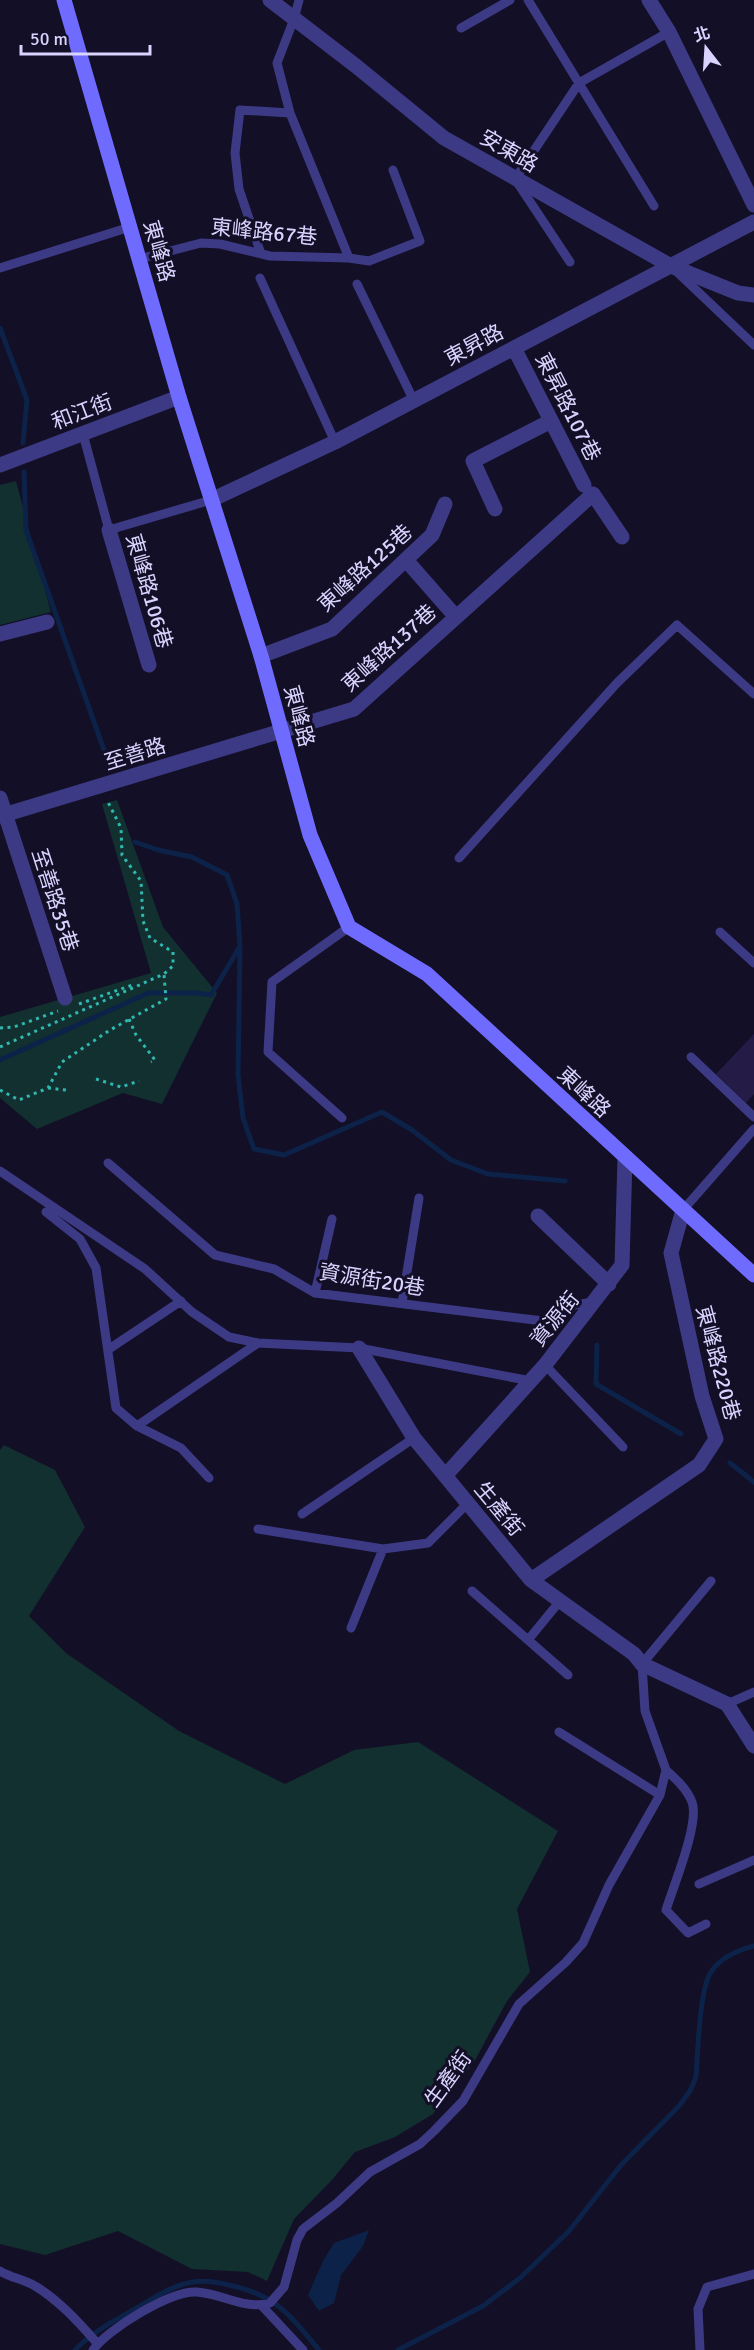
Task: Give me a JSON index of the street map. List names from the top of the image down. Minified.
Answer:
{"streets":{"main road":["東峰路"],"street":["安東路","東昇路","東昇路107巷","和江街","東峰路125巷","東峰路106巷","東峰路137巷","至善路","至善路35巷","資源街","東峰路220巷","生產街"],"lane":["東峰路67巷","資源街20巷"]},"crossings":[["安東路","東昇路"],["東峰路67巷","東峰路"],["東峰路","東昇路"],["東峰路","和江街"],["東峰路","東峰路125巷"],["東峰路","東峰路106巷"],["東峰路","東峰路137巷"],["東峰路","至善路"],["東峰路","資源街"],["東峰路","東峰路220巷"],["東昇路","東昇路107巷"],["東昇路","東峰路106巷"],["東昇路107巷","東峰路137巷"],["和江街","東峰路106巷"],["東峰路125巷","東峰路137巷"],["東峰路137巷","至善路"],["至善路","至善路35巷"],["資源街20巷","資源街"],["資源街","生產街"],["東峰路220巷","生產街"]],"scale_bar":"50 m","north":"top"}
